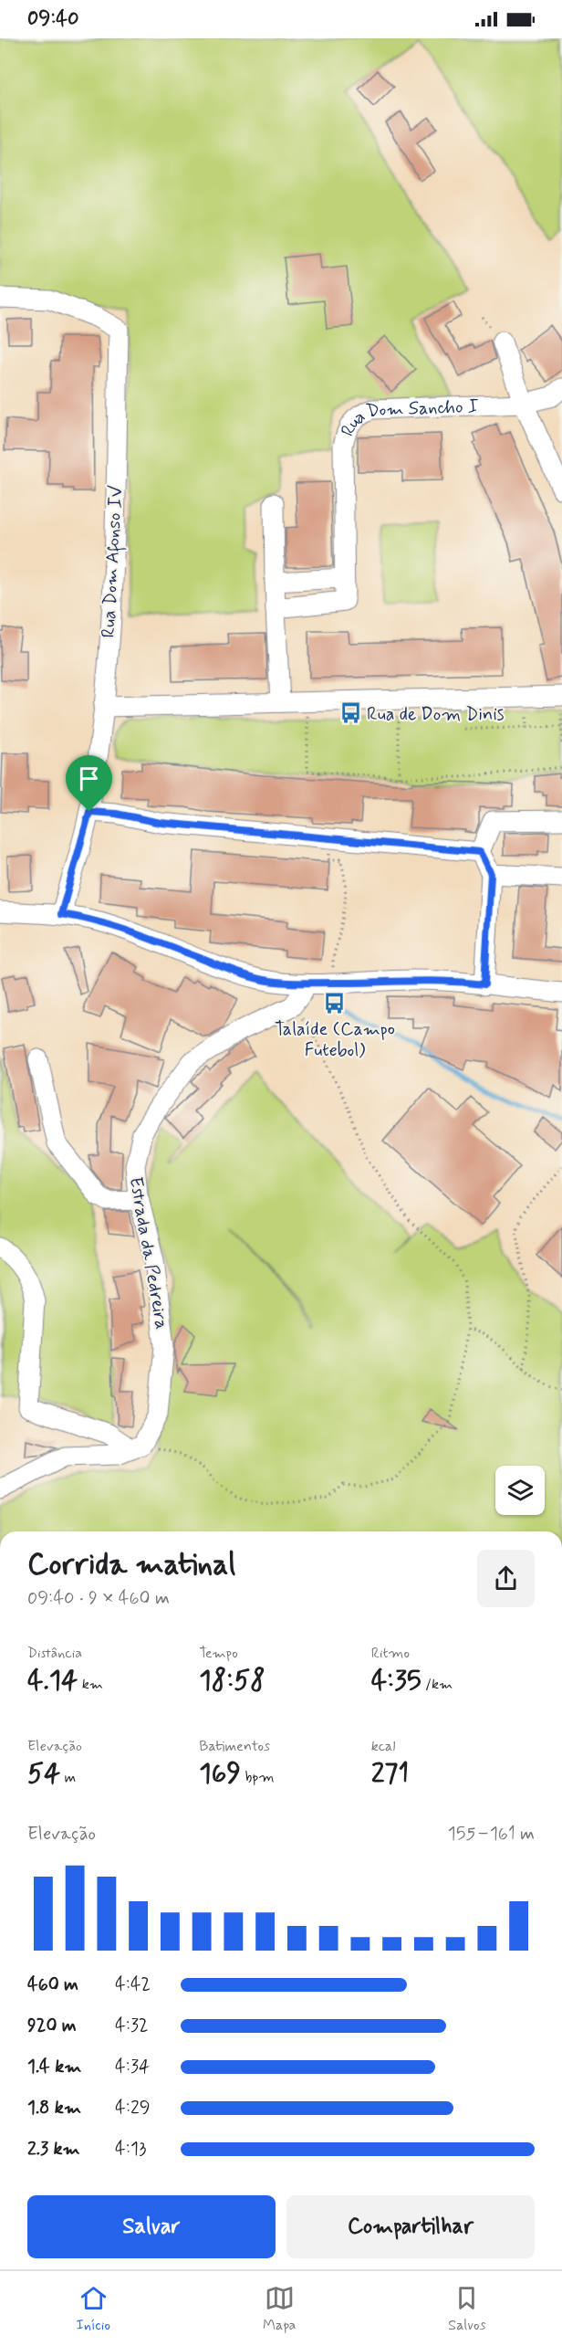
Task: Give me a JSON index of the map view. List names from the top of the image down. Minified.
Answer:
{"streets":{"street":["Rua Dom Sancho I","Rua Dom Afonso IV","Estrada da Pedreira"]},"places":{"bus stop":["Rua de Dom Dinis","Talaíde (Campo Futebol)"]},"page":{"status":"09:40","heading":["Corrida matinal","09:40 · 9 × 460 m"],"stats":[["Distância","4.14 km"],["Tempo","18:58"],["Ritmo","4:35 /km"],["Elevação","54 m"],["Batimentos","169 bpm"],["kcal","271"]],"chart":["Elevação","155–161 m"],"list":[{"name":"460 m","note":"4:42"},{"name":"920 m","note":"4:32"},{"name":"1.4 km","note":"4:34"},{"name":"1.8 km","note":"4:29"},{"name":"2.3 km","note":"4:13"}],"buttons":["Salvar","Compartilhar"],"tabs":["Início","Mapa","Salvos"]}}
